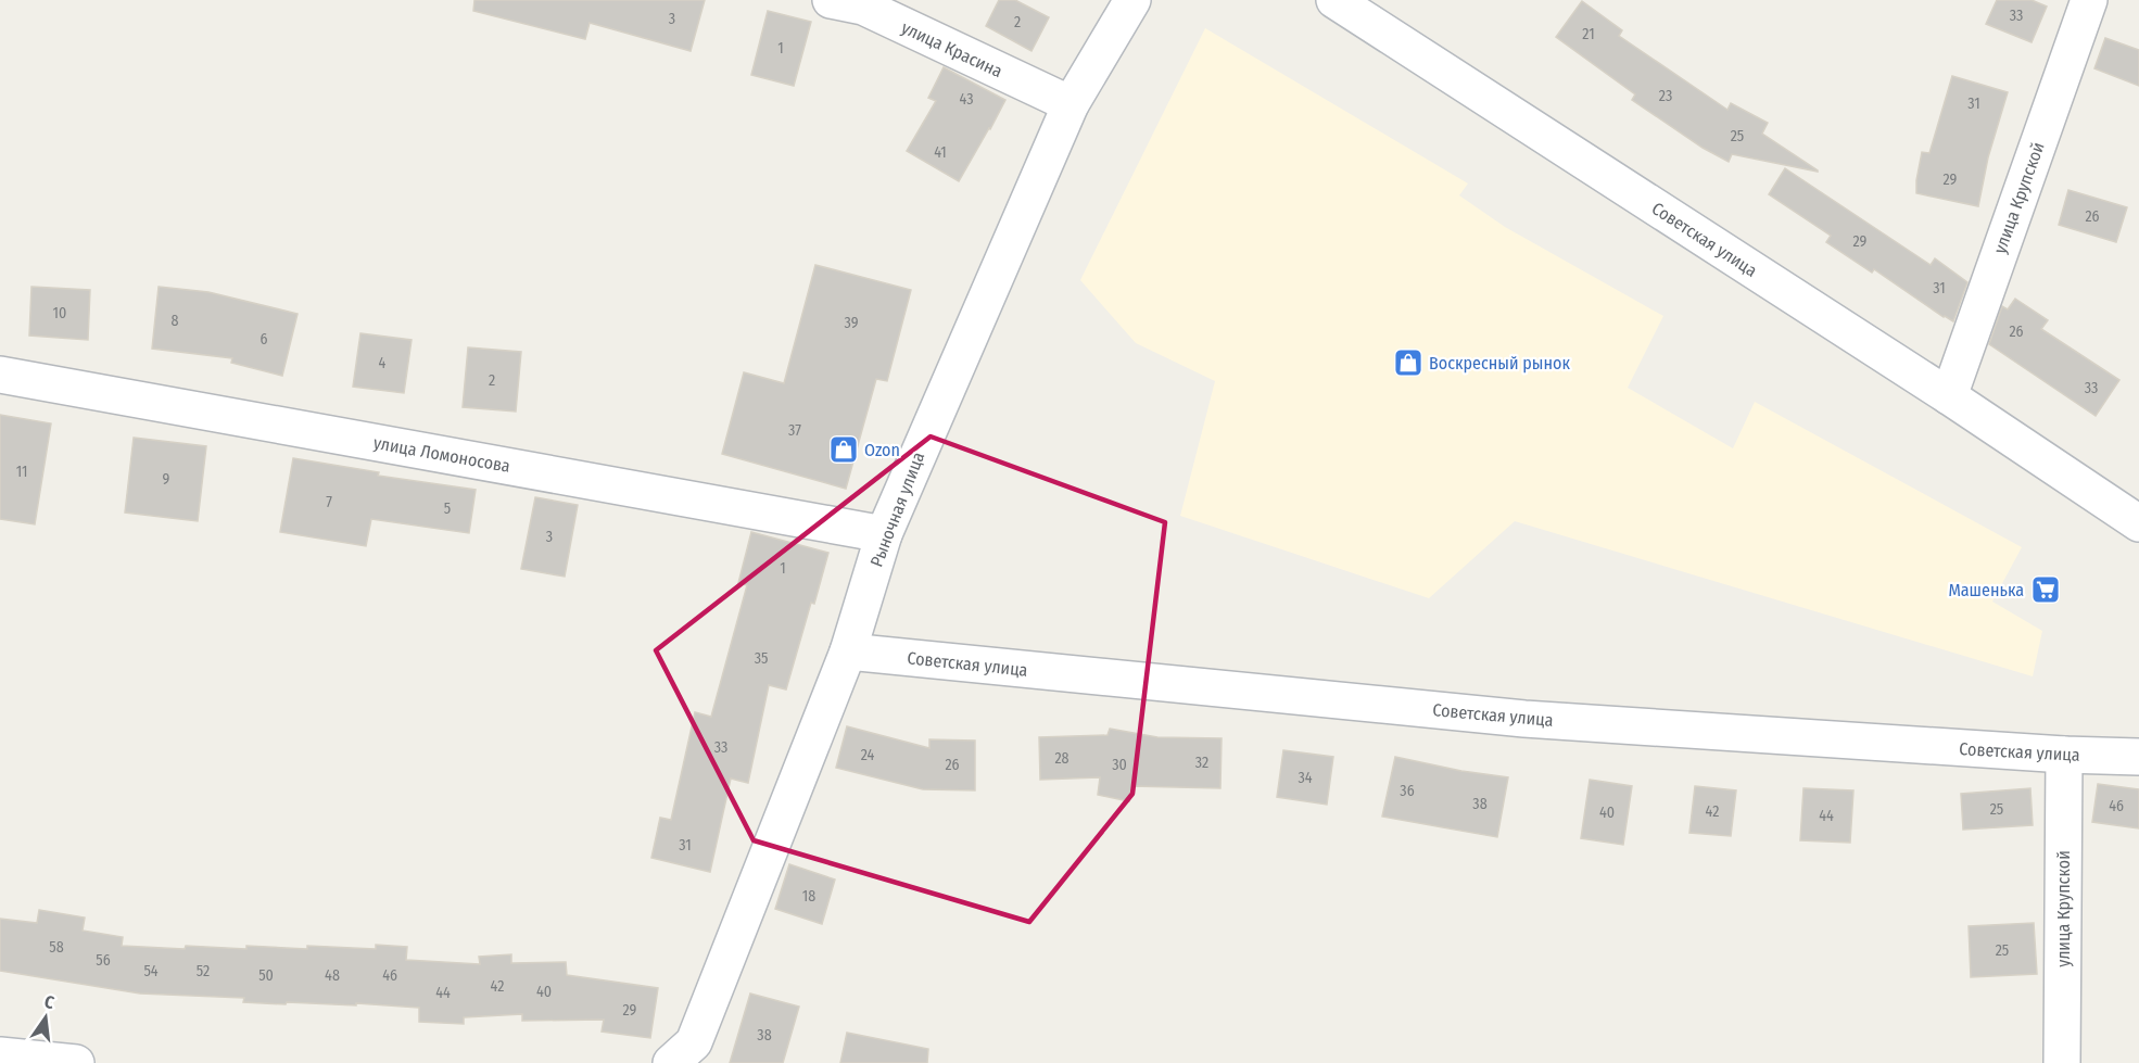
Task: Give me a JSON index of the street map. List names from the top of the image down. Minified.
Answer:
{"streets":{"street":["улица Красина","улица Крупской","Советская улица","улица Ломоносова","Рыночная улица"]},"crossings":[["улица Красина","Рыночная улица"],["улица Крупской","Советская улица"],["Советская улица","Рыночная улица"],["улица Ломоносова","Рыночная улица"]],"places":{"shop":["Воскресный рынок","Ozon"],"supermarket":["Машенька"]},"house_numbers":["33","3","2","21","1","23","43","31","25","41","29","26","29","31","10","8","39","26","6","4","2","33","37","11","9","7","5","3","1","35","33","24","28","32","26","30","34","36","38","46","25","42","40","44","31","18","58","25","56","54","52","50","48","46","42","40","44","29","38"],"north":"top"}
